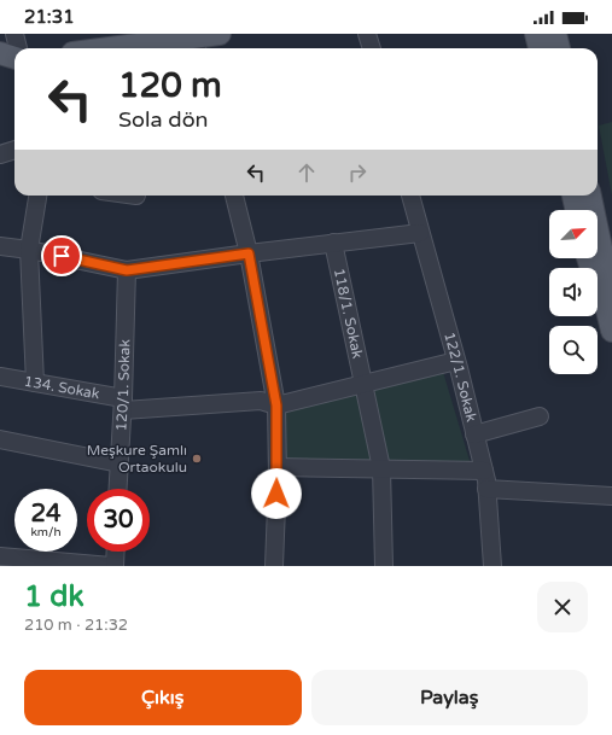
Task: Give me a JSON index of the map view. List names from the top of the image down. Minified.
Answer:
{"streets":{"street":["118/1. Sokak","122/1. Sokak","120/1. Sokak","134. Sokak"]},"crossings":[["120/1. Sokak","134. Sokak"]],"places":["Meşkure Şamlı Ortaokulu"],"north":"top right","page":{"status":"21:31","turn":["120 m","Sola dön"],"speed":"24 km/h","limit":"30","heading":["1 dk","210 m · 21:32"],"buttons":["Çıkış","Paylaş"]}}
